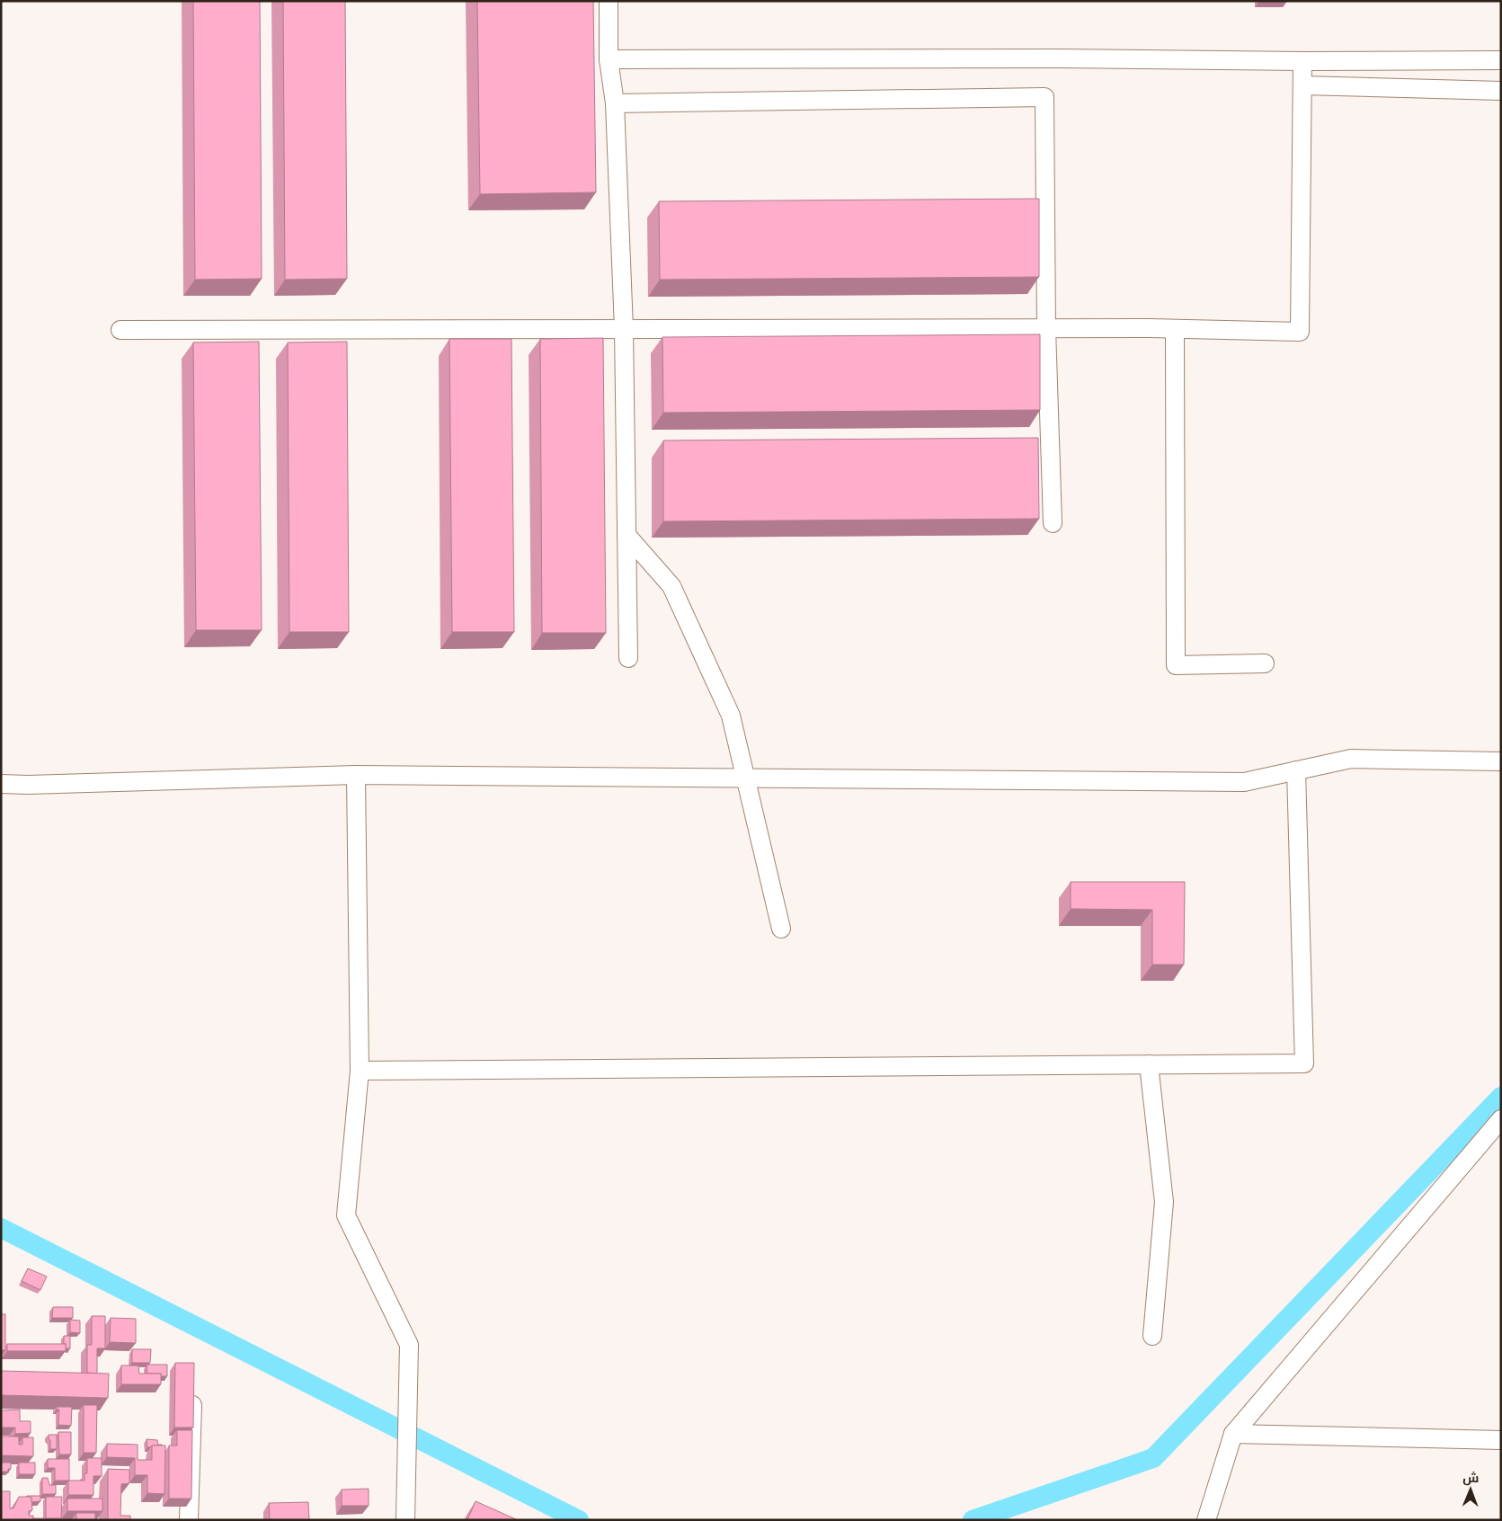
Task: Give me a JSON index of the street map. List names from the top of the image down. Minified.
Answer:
{"north":"top"}
